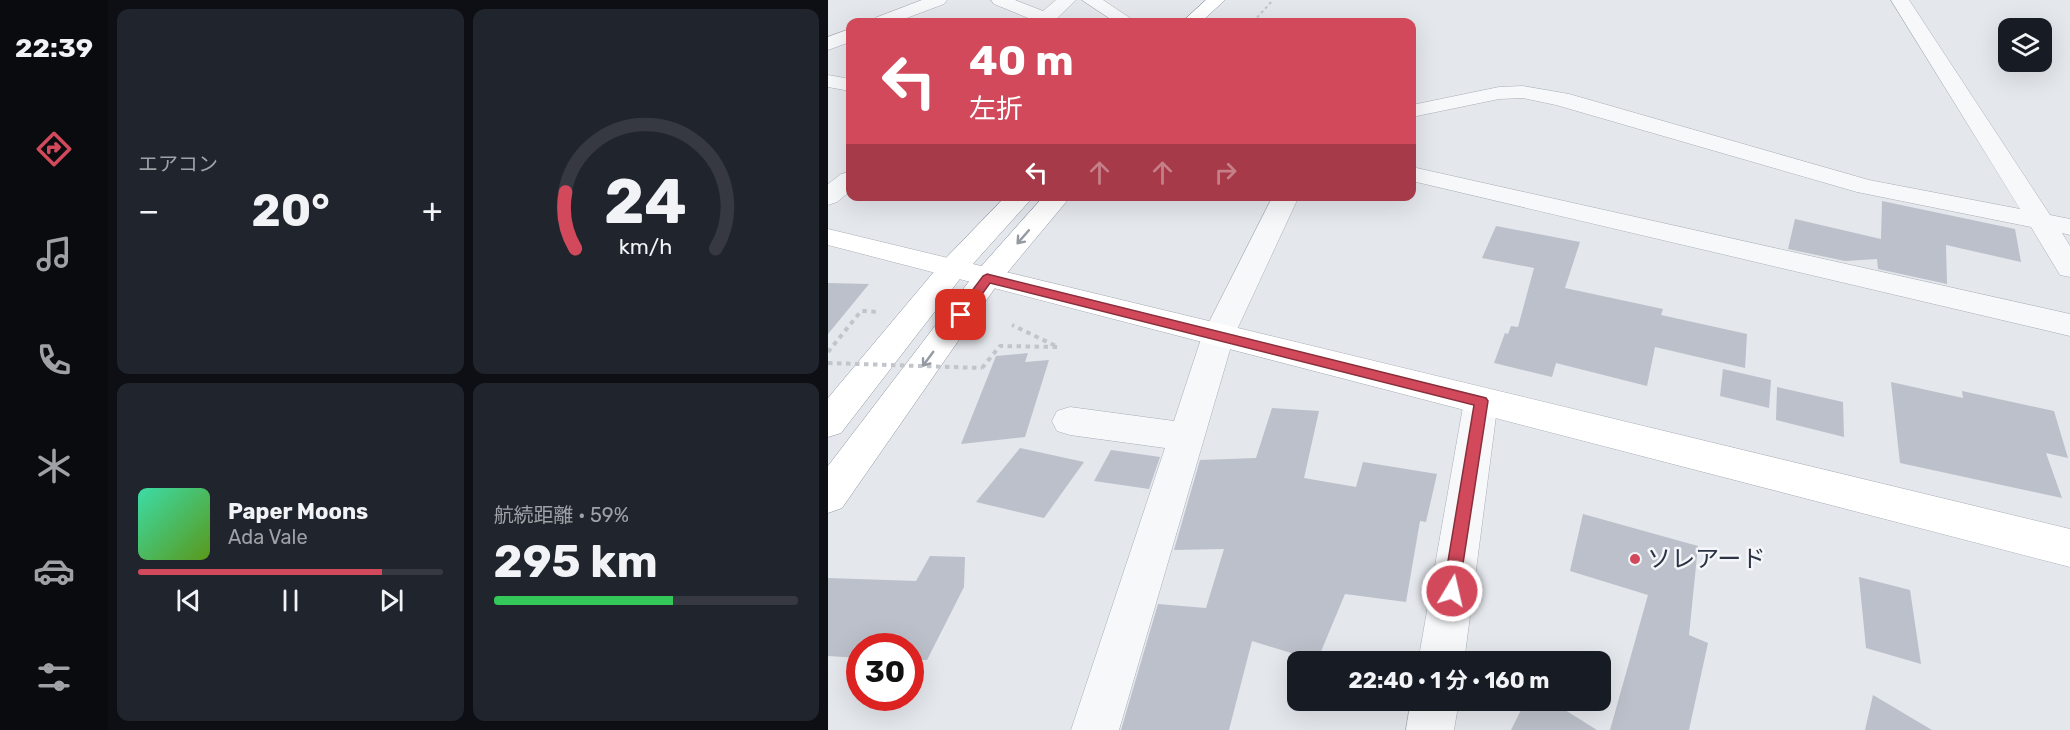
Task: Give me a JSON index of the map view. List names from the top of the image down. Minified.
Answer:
{"places":["ソレアード"],"page":{"tabs":"22:39","tile":["エアコン",["航続距離 · 59%","295 km"]],"turn":["40 m","左折"],"heat":["−","20°","+"],"song":["Paper Moons","Ada Vale"],"limit":"30","trip":"22:40 · 1 分 · 160 m","gauge":["24","km/h"]}}
